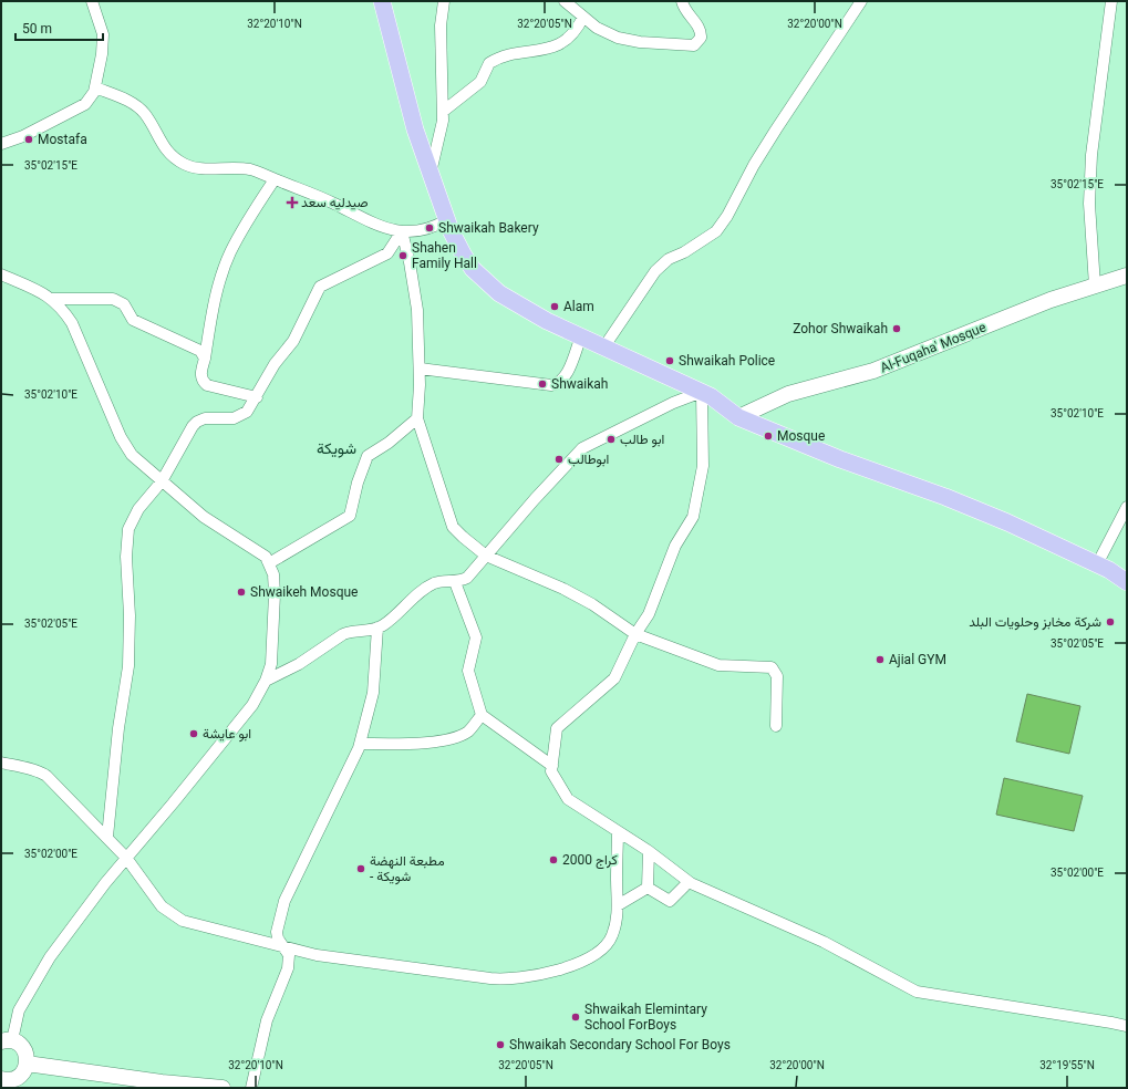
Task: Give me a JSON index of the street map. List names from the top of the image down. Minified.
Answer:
{"streets":{"street":["Al-Fuqaha' Mosque"]},"districts":["شويكة"],"places":{"other":["Mostafa","Shwaikah Bakery","Shahen Family Hall","Alam","Zohor Shwaikah","Shwaikah Police","Shwaikah","Mosque","ابو طالب","ابوطالب","Shwaikeh Mosque","شركة مخابز وحلويات البلد","Ajial GYM","ابو عايشة","كراج 2000","مطبعة النهضة - شويكة","Shwaikah Elemintary School ForBoys","Shwaikah Secondary School For Boys"],"health":["صيدليه سعد"]},"scale_bar":"50 m","coordinates":["32°20'05\"N","32°20'00\"N","32°20'10\"N","35°02'15\"E","35°02'10\"E","35°02'05\"E","35°02'00\"E","32°19'55\"N"]}
